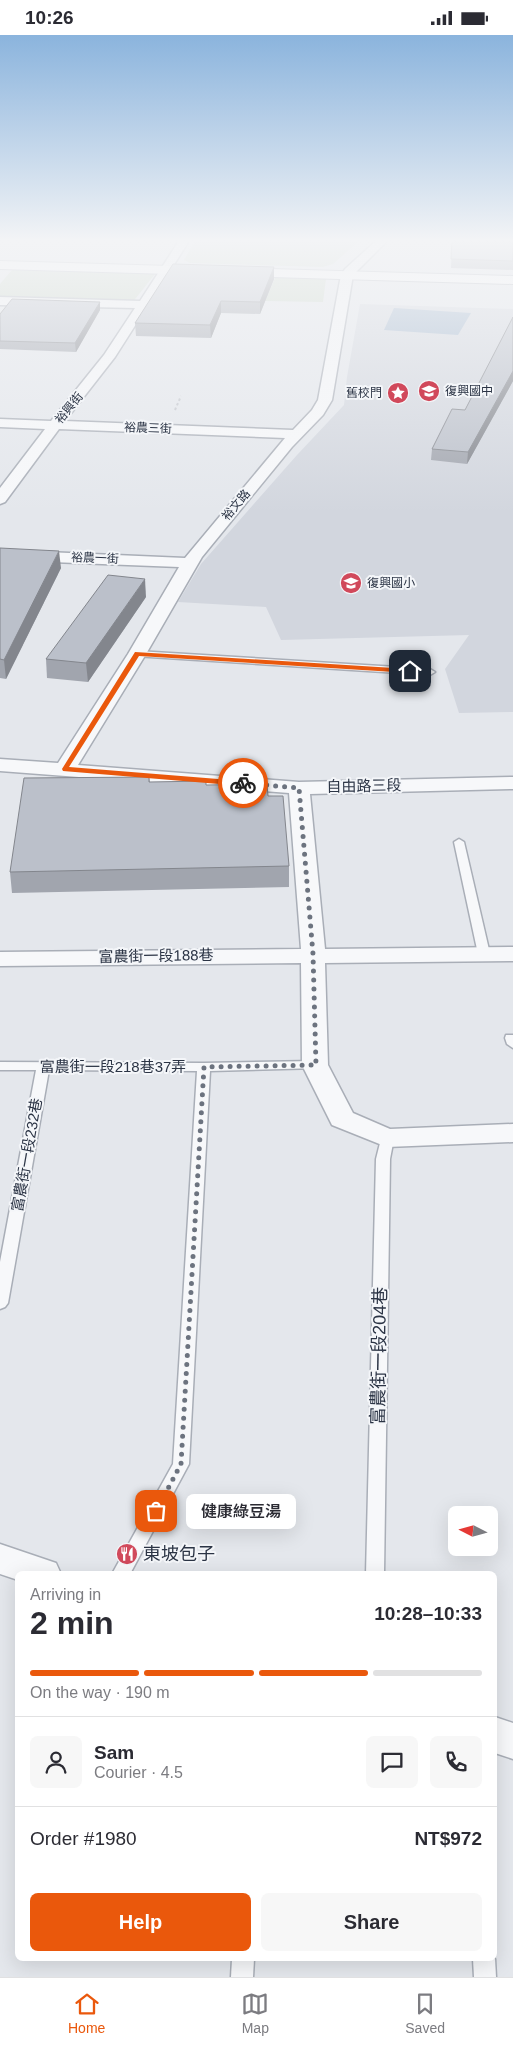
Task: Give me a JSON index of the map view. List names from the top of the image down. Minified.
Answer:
{"streets":{"street":["裕興街","裕農三街","裕文路","裕農一街","自由路三段","富農街一段188巷"],"lane":["富農街一段218巷37弄","富農街一段232巷","富農街一段204巷"]},"crossings":[["裕興街","裕農三街"],["裕農三街","裕文路"],["裕文路","裕農一街"],["裕文路","自由路三段"],["富農街一段218巷37弄","富農街一段232巷"]],"places":{"school or university":["復興國中","復興國小"],"place":["舊校門"],"other":["健康綠豆湯"],"restaurant":["東坡包子"]},"north":"left","page":{"status":"10:26","bubble":"健康綠豆湯","heading":["2 min","Arriving in","10:28–10:33"],"panel":["Sam","Courier · 4.5","Order #1980","NT$972"],"bar":"On the way · 190 m","buttons":["Help","Share"],"tabs":["Home","Map","Saved"]}}
